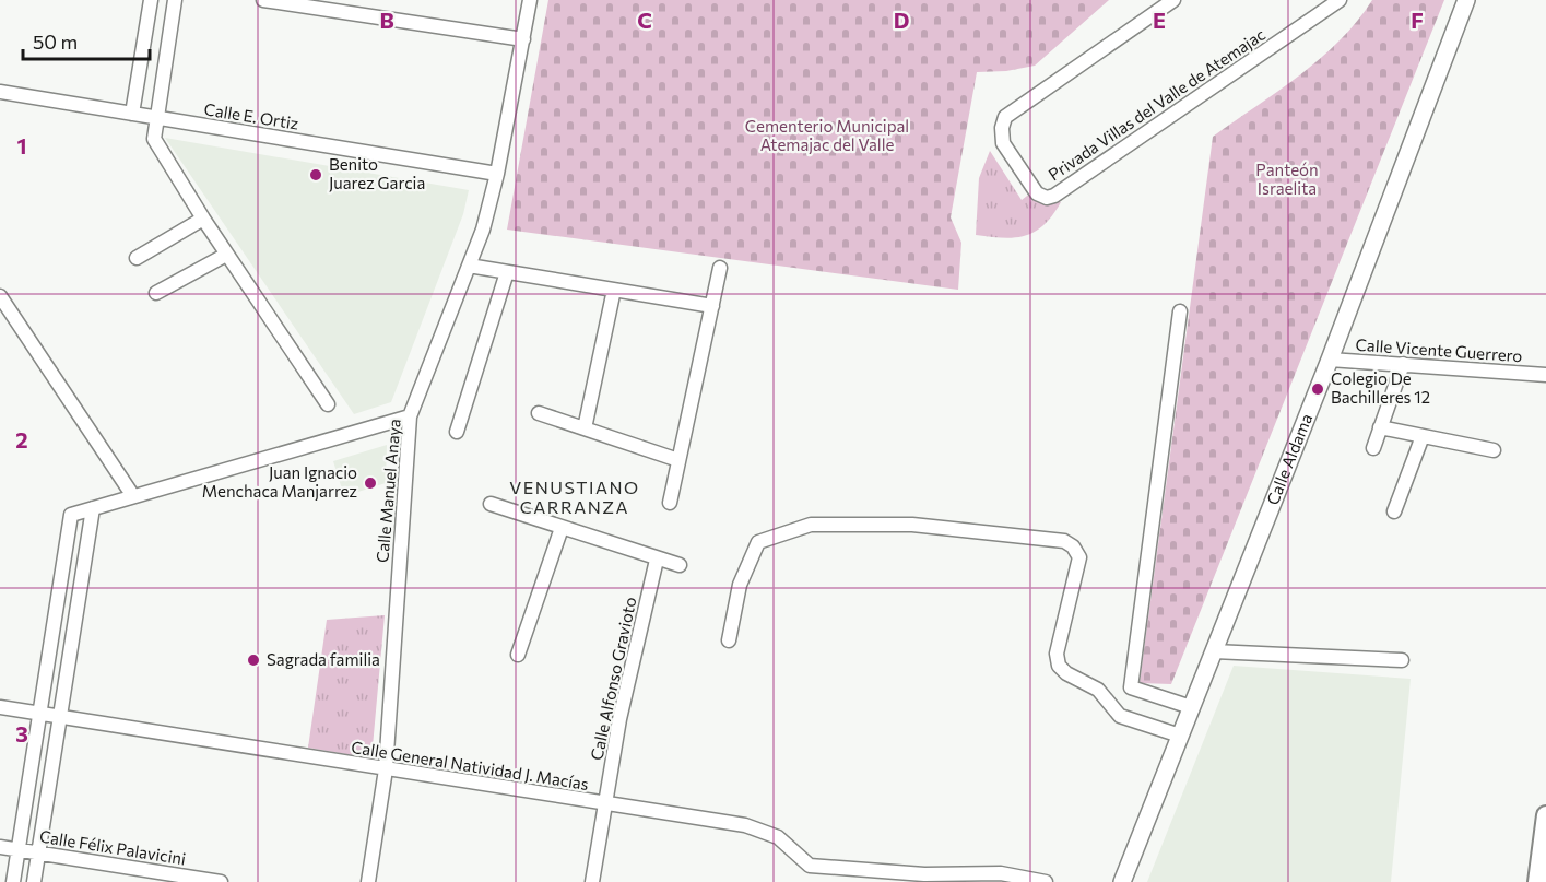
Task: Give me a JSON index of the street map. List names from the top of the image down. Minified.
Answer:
{"streets":{"street":["Privada Villas del Valle de Atemajac","Calle E. Ortiz","Calle Vicente Guerrero","Calle Aldama","Calle Manuel Anaya","Calle Alfonso Gravioto","Calle General Natividad J. Macías","Calle Félix Palavicini"]},"crossings":[["Calle E. Ortiz","Calle Manuel Anaya"],["Calle Vicente Guerrero","Calle Aldama"],["Calle Manuel Anaya","Calle General Natividad J. Macías"],["Calle Alfonso Gravioto","Calle General Natividad J. Macías"]],"districts":["VENUSTIANO CARRANZA"],"parks":["Cementerio Municipal Atemajac del Valle","Panteón Israelita"],"places":["Benito Juarez Garcia","Colegio De Bachilleres 12","Juan Ignacio Menchaca Manjarrez","Sagrada familia"],"scale_bar":"50 m","grid":{"columns":["B","C","D","E","F"],"rows":["1","2","3"]}}
